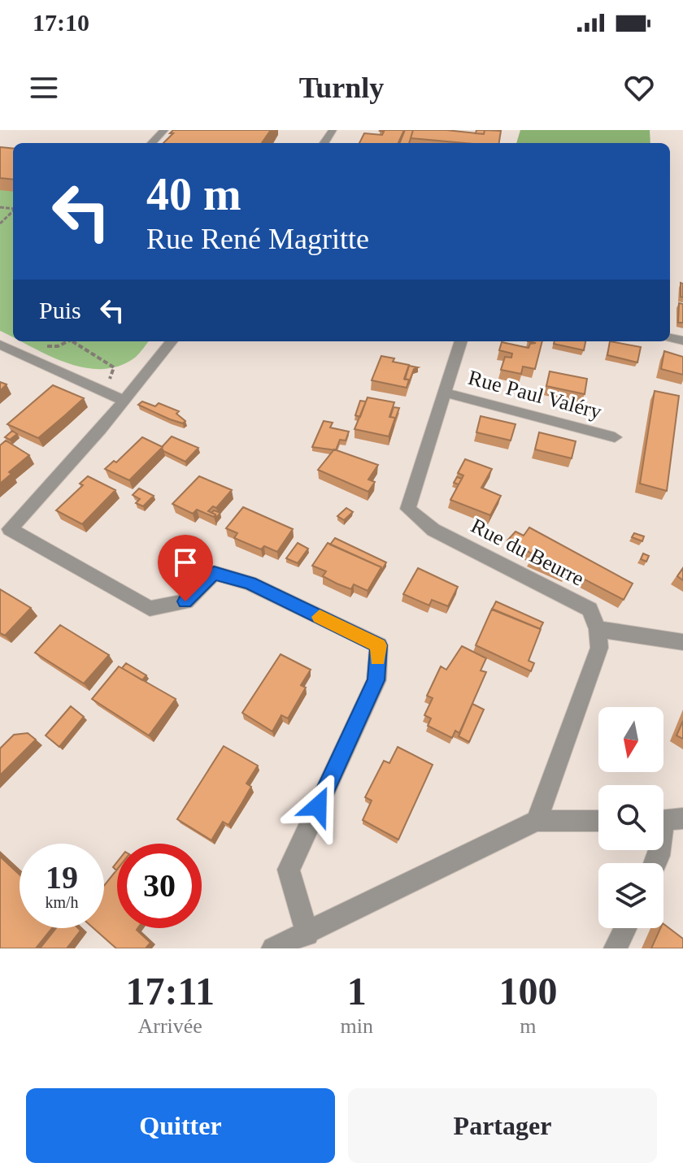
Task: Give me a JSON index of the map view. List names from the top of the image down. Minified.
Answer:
{"streets":{"street":["Rue Paul Valéry","Rue du Beurre"]},"crossings":[["Rue Paul Valéry","Rue du Beurre"]],"north":"bottom","page":{"status":"17:10","header":"Turnly","turn":["40 m","Rue René Magritte"],"then":"Puis","speed":"19 km/h","limit":"30","eta":["17:11","Arrivée","1","min","100","m"],"buttons":["Quitter","Partager"]}}
